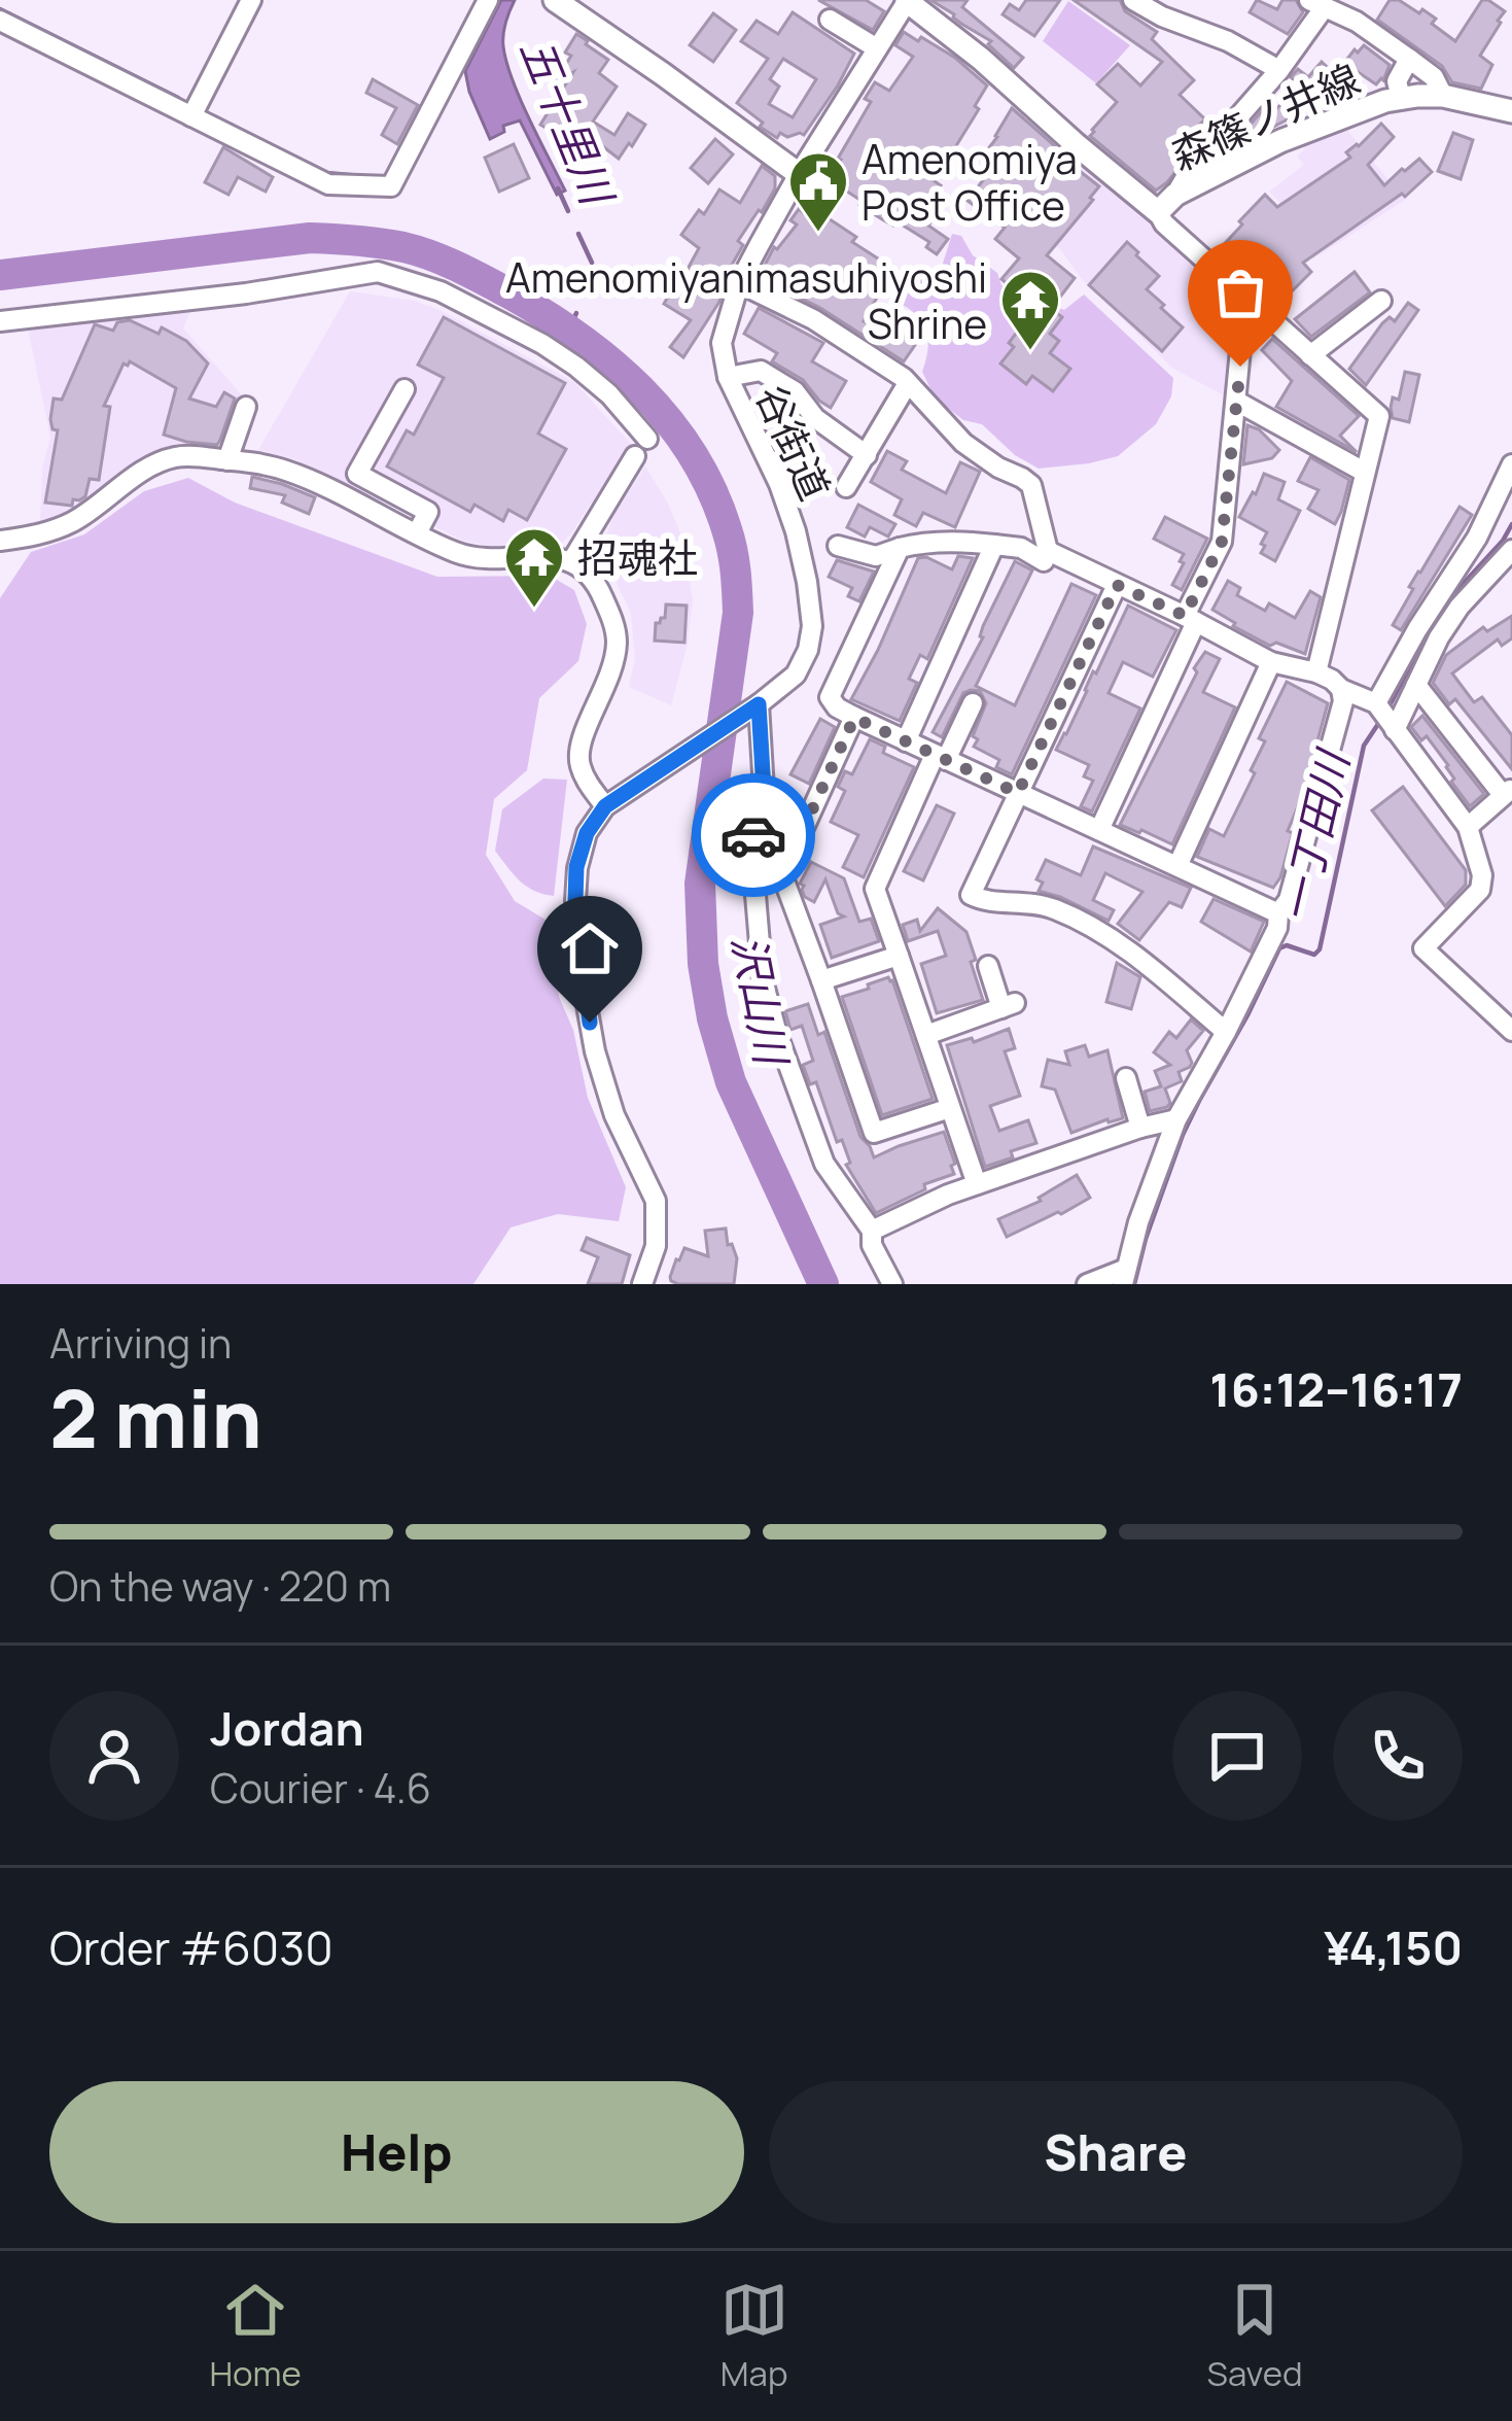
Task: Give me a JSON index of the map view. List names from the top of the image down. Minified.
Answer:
{"streets":{"main road":["森篠ノ井線"],"street":["谷街道"]},"crossings":[["森篠ノ井線","谷街道"]],"water":["五十里川","一丁田川","沢山川"],"places":{"public building":["Amenomiya Post Office"],"temple":["Amenomiyanimasuhiyoshi Shrine","招魂社"]},"page":{"heading":["2 min","Arriving in","16:12–16:17"],"panel":["Jordan","Courier · 4.6","Order #6030","¥4,150"],"bar":"On the way · 220 m","buttons":["Help","Share"],"tabs":["Home","Map","Saved"]}}
